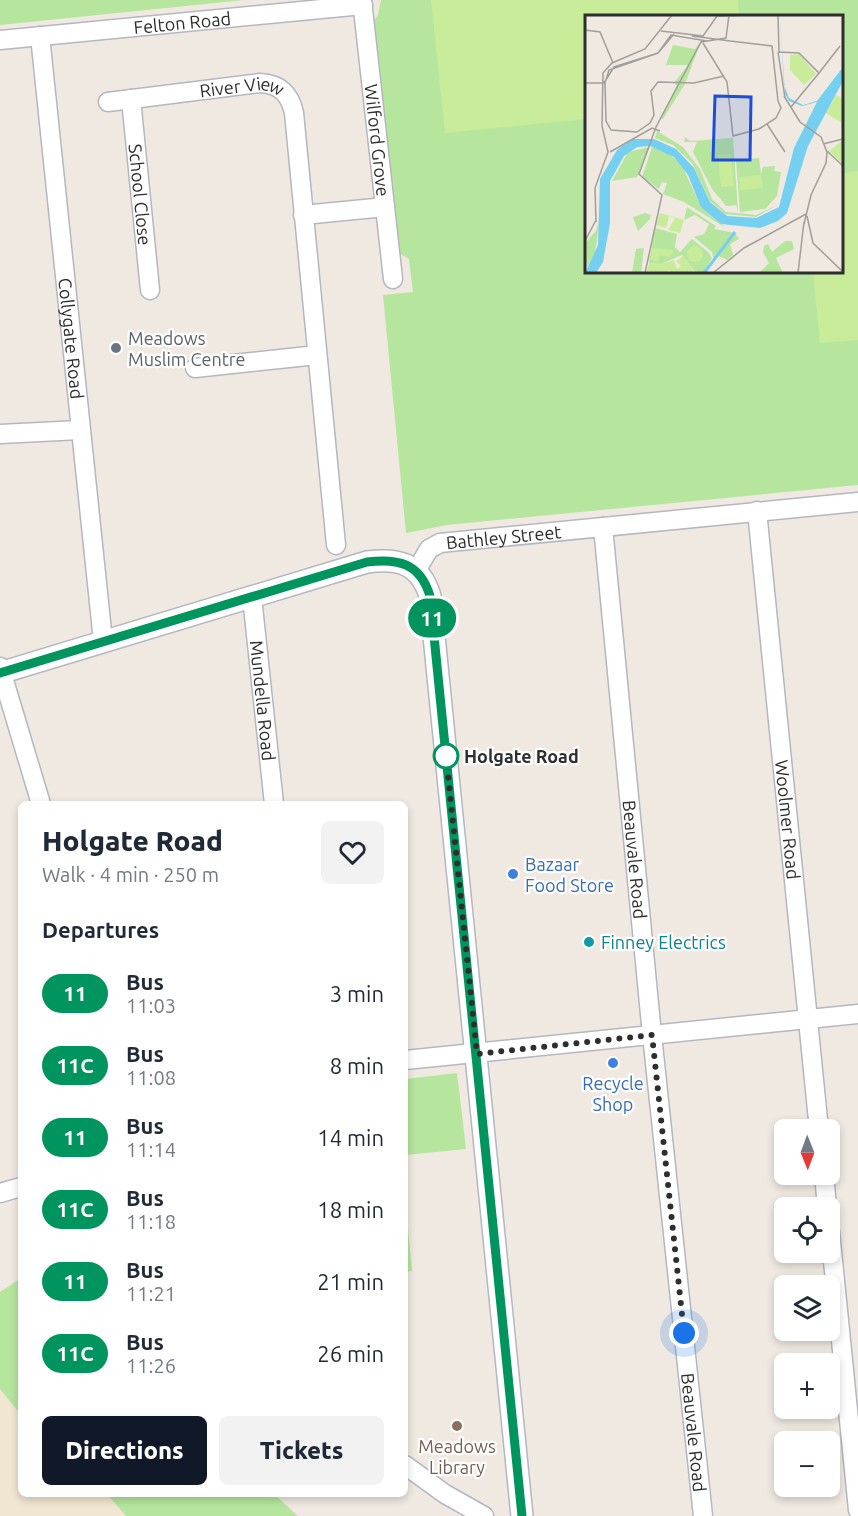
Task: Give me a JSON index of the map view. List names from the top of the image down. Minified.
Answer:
{"streets":{"street":["Felton Road","River View","Wilford Grove","School Close","Collygate Road","Bathley Street","Mundella Road","Woolmer Road","Beauvale Road"]},"crossings":[["Felton Road","Wilford Grove"],["Felton Road","Collygate Road"],["River View","School Close"],["Bathley Street","Woolmer Road"],["Bathley Street","Beauvale Road"]],"places":["Meadows Muslim Centre","Holgate Road","Bazaar Food Store","Finney Electrics","Recycle Shop","Meadows Library"],"lines":["bus line 11"],"north":"bottom","page":{"on_map":"11","heading":[["Holgate Road","Walk · 4 min · 250 m"],"Departures"],"list":[{"mark":"11","name":"Bus","note":"11:03","value":"3 min"},{"mark":"11C","name":"Bus","note":"11:08","value":"8 min"},{"mark":"11","name":"Bus","note":"11:14","value":"14 min"},{"mark":"11C","name":"Bus","note":"11:18","value":"18 min"},{"mark":"11","name":"Bus","note":"11:21","value":"21 min"},{"mark":"11C","name":"Bus","note":"11:26","value":"26 min"}],"map_buttons":["+","−"],"buttons":["Directions","Tickets"]}}
